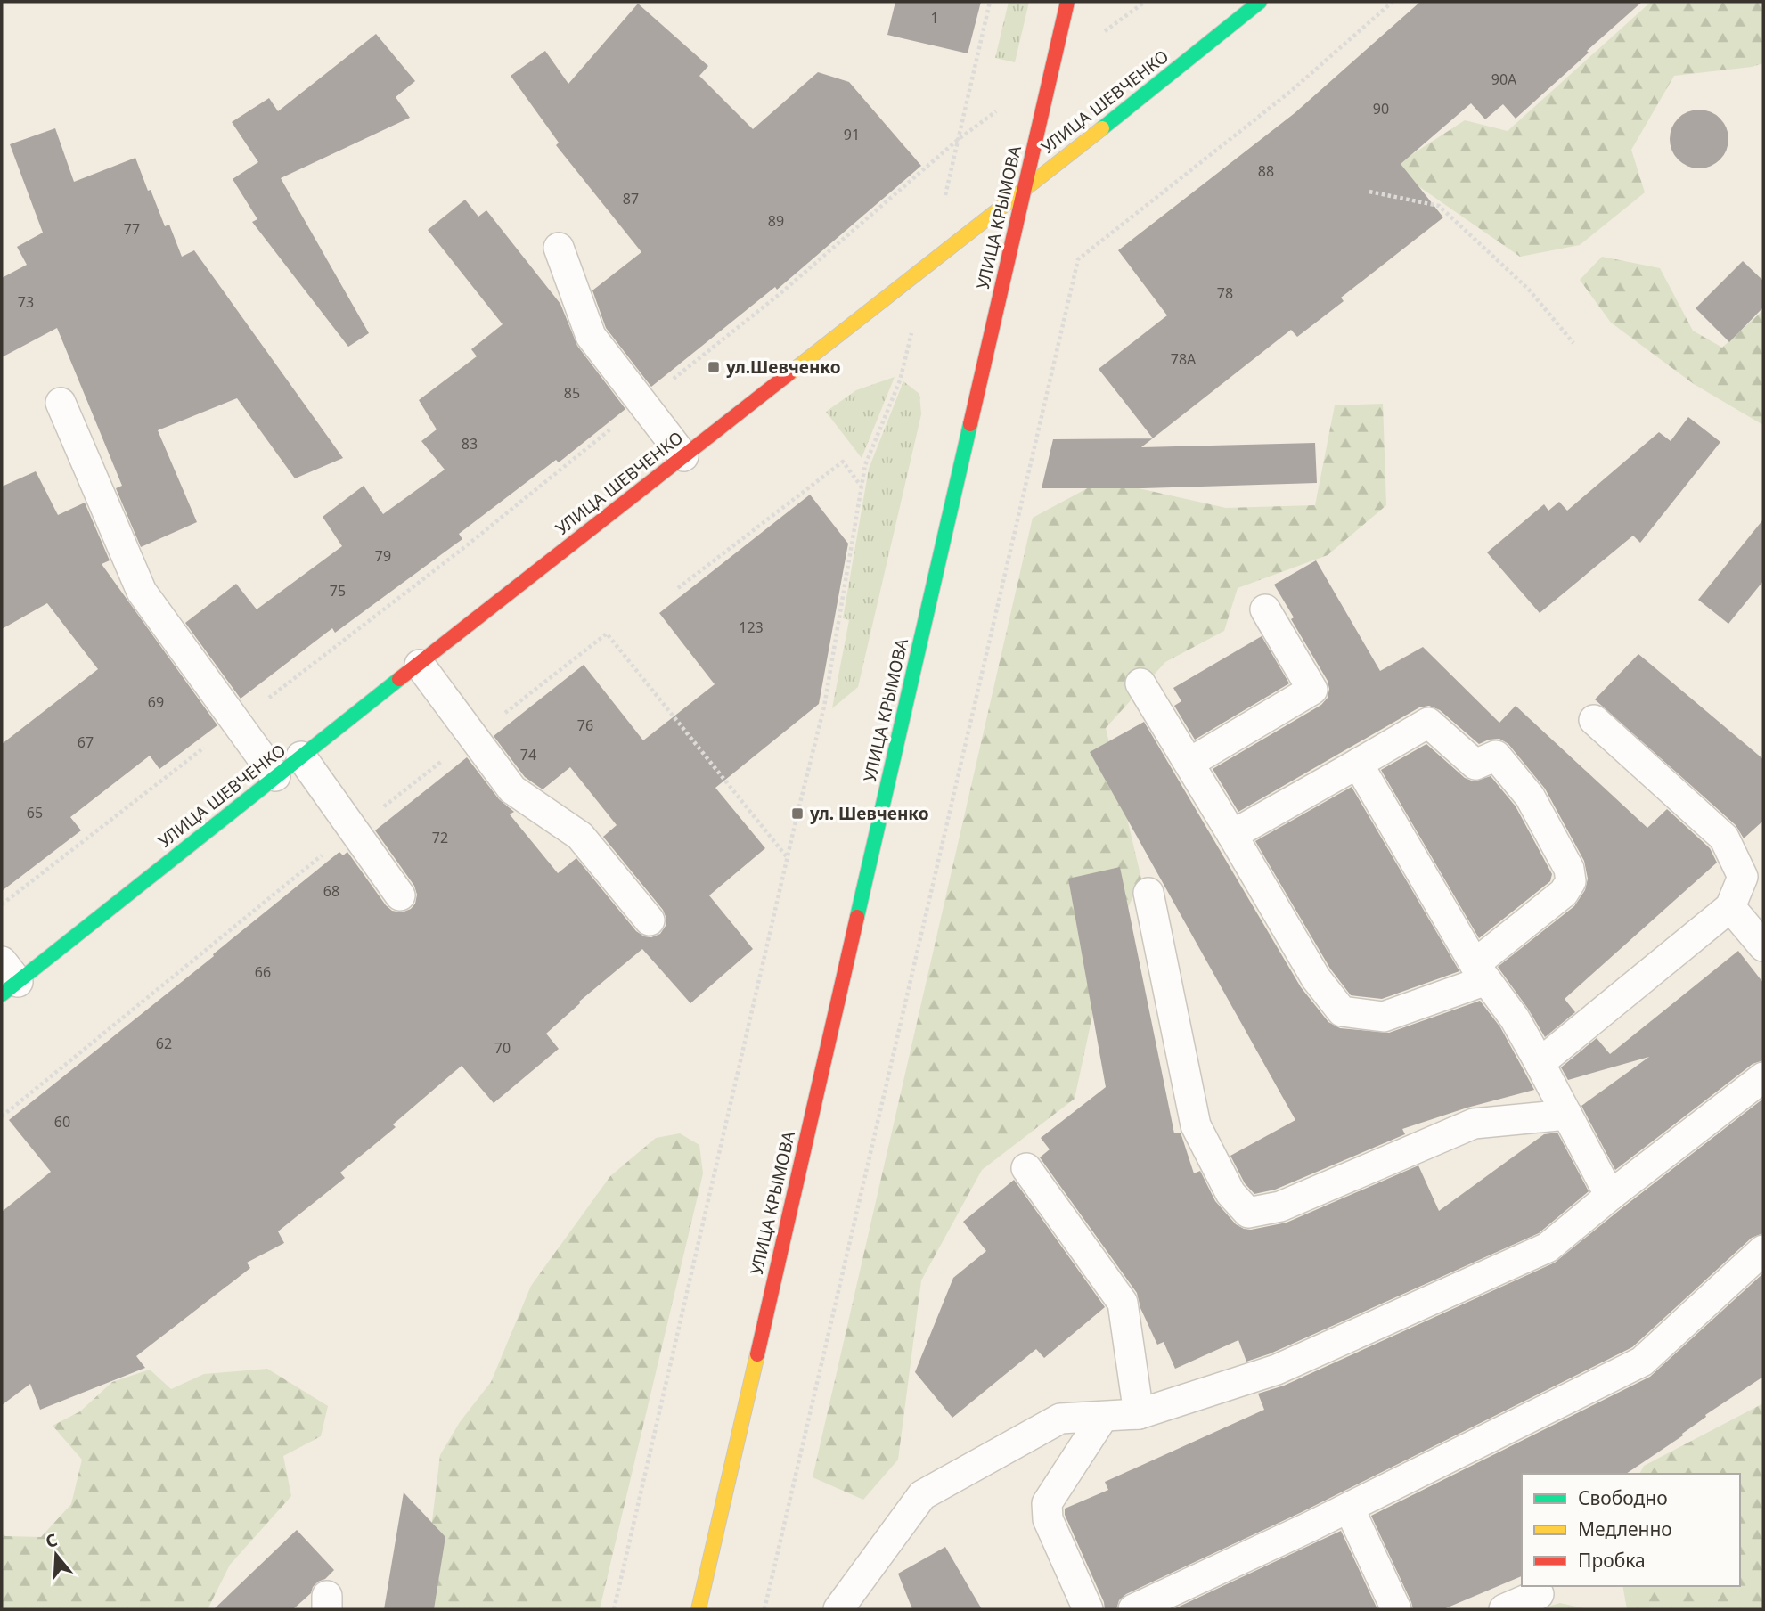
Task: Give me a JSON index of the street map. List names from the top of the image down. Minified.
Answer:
{"streets":{"street":["УЛИЦА ШЕВЧЕНКО","УЛИЦА КРЫМОВА"]},"crossings":[["УЛИЦА ШЕВЧЕНКО","УЛИЦА КРЫМОВА"]],"places":{"transit":["ул.Шевченко","ул. Шевченко"]},"house_numbers":["1","90А","90","91","88","87","89","77","78","73","78А","85","83","79","75","123","69","76","67","74","65","72","68","66","62","70","60"],"legend":["Свободно","Медленно","Пробка"],"north":"top"}
